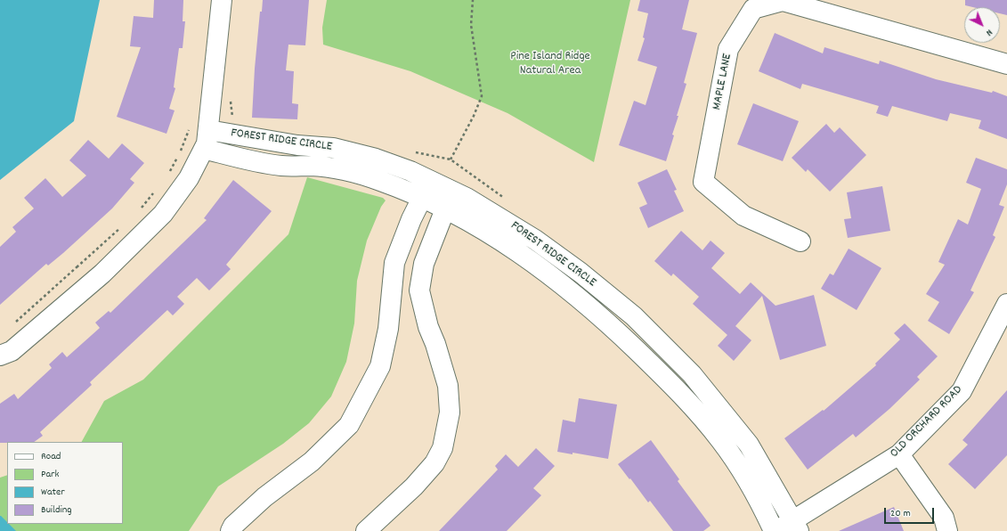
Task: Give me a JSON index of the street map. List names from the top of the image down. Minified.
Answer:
{"streets":{"street":["MAPLE LANE","FOREST RIDGE CIRCLE","OLD ORCHARD ROAD"]},"crossings":[["FOREST RIDGE CIRCLE","OLD ORCHARD ROAD"]],"parks":["Pine Island Ridge Natural Area"],"legend":["Road","Park","Water","Building"],"scale_bar":"20 m","north":"bottom right"}
